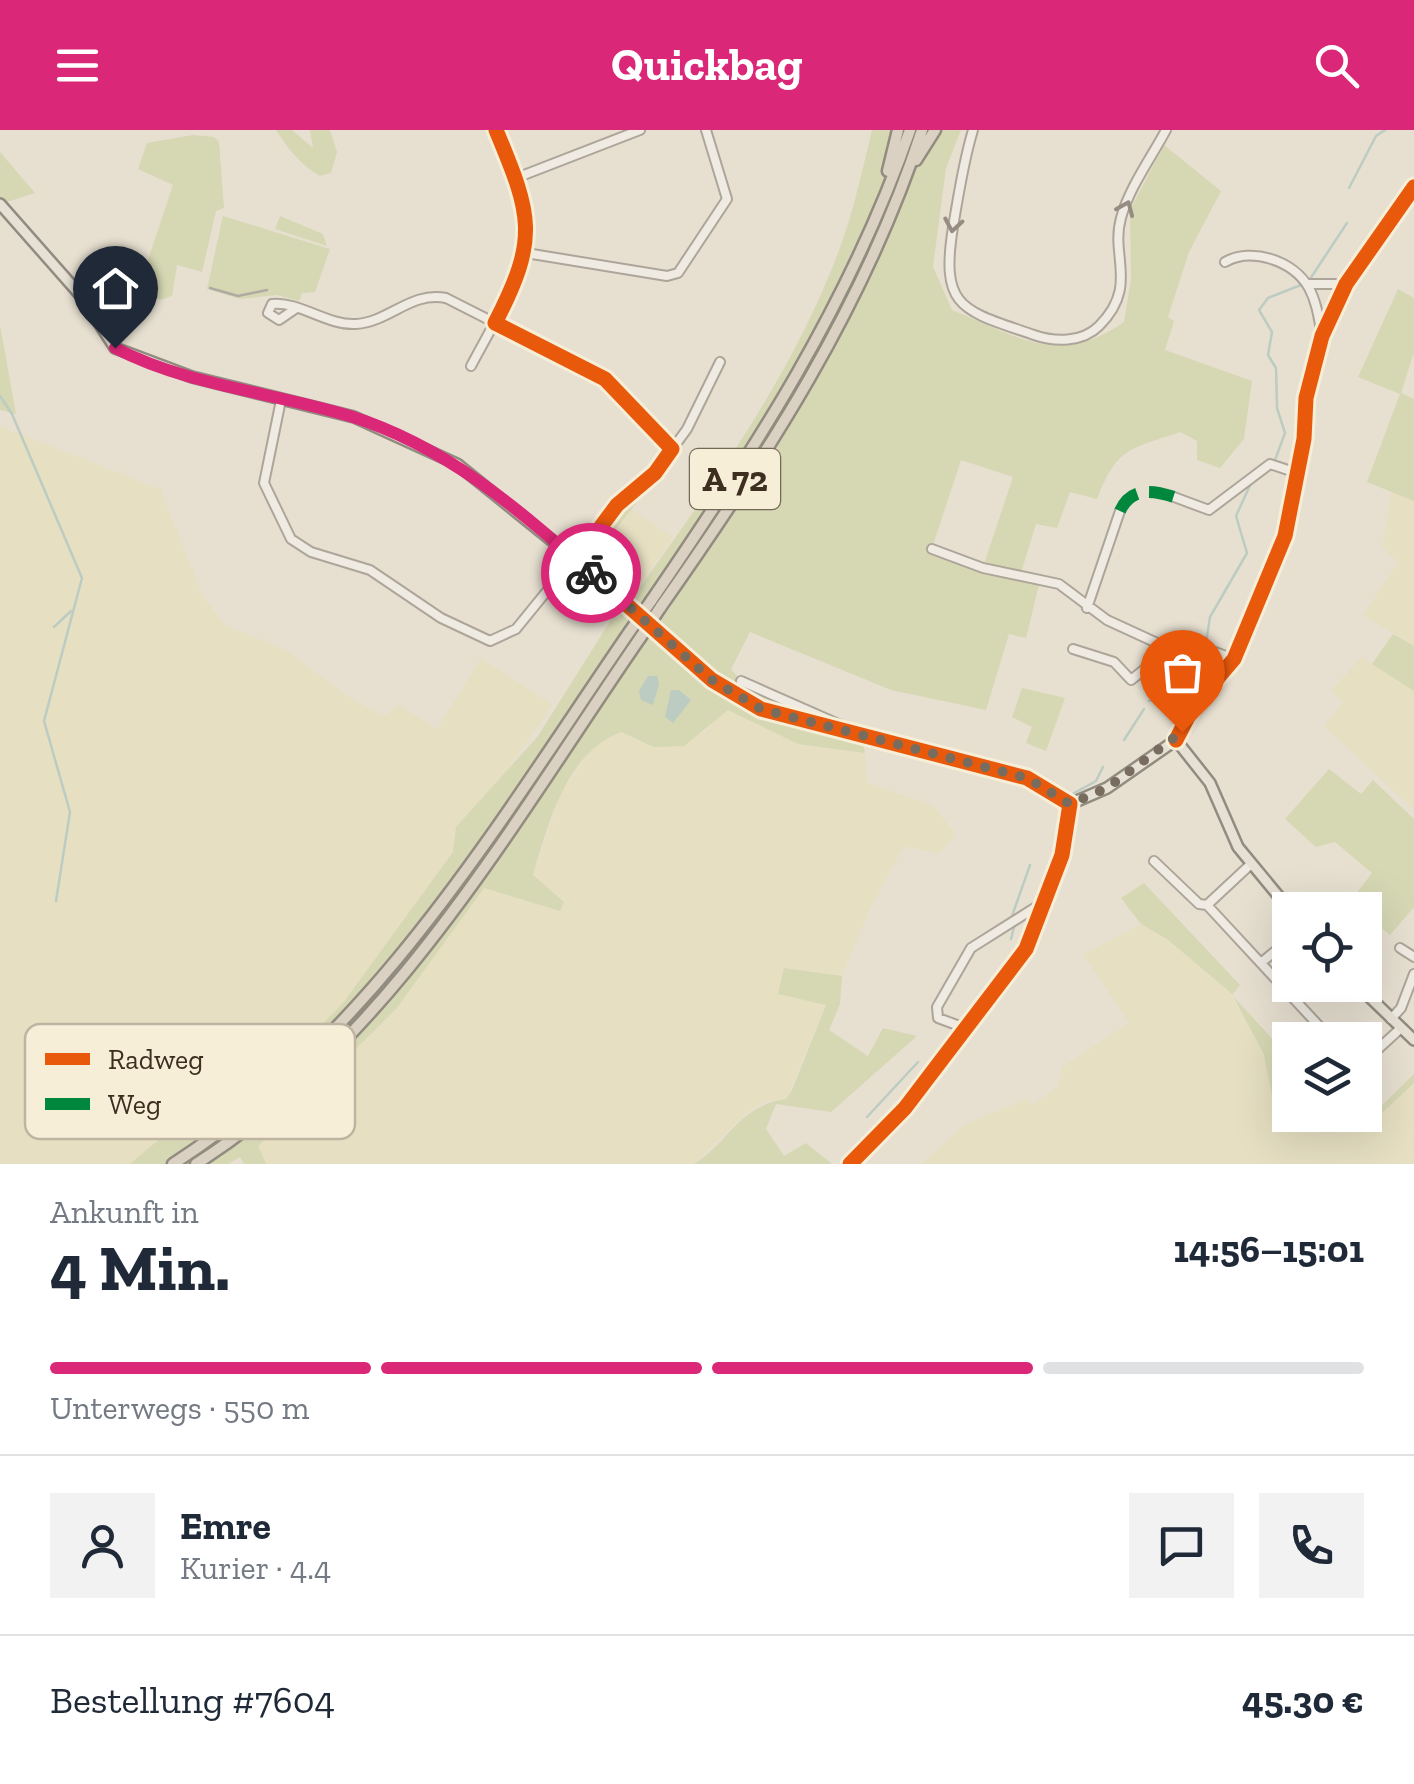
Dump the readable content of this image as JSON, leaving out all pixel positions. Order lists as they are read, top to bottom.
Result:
{
  "streets": {
    "highway": ["A 72"]
  },
  "legend": ["Radweg", "Weg"],
  "page": {
    "header": "Quickbag",
    "heading": ["4 Min.", "Ankunft in", "14:56–15:01"],
    "panel": [
      "Emre",
      "Kurier · 4.4",
      "Bestellung #7604",
      "45.30 €"
    ],
    "bar": "Unterwegs · 550 m"
  }
}
